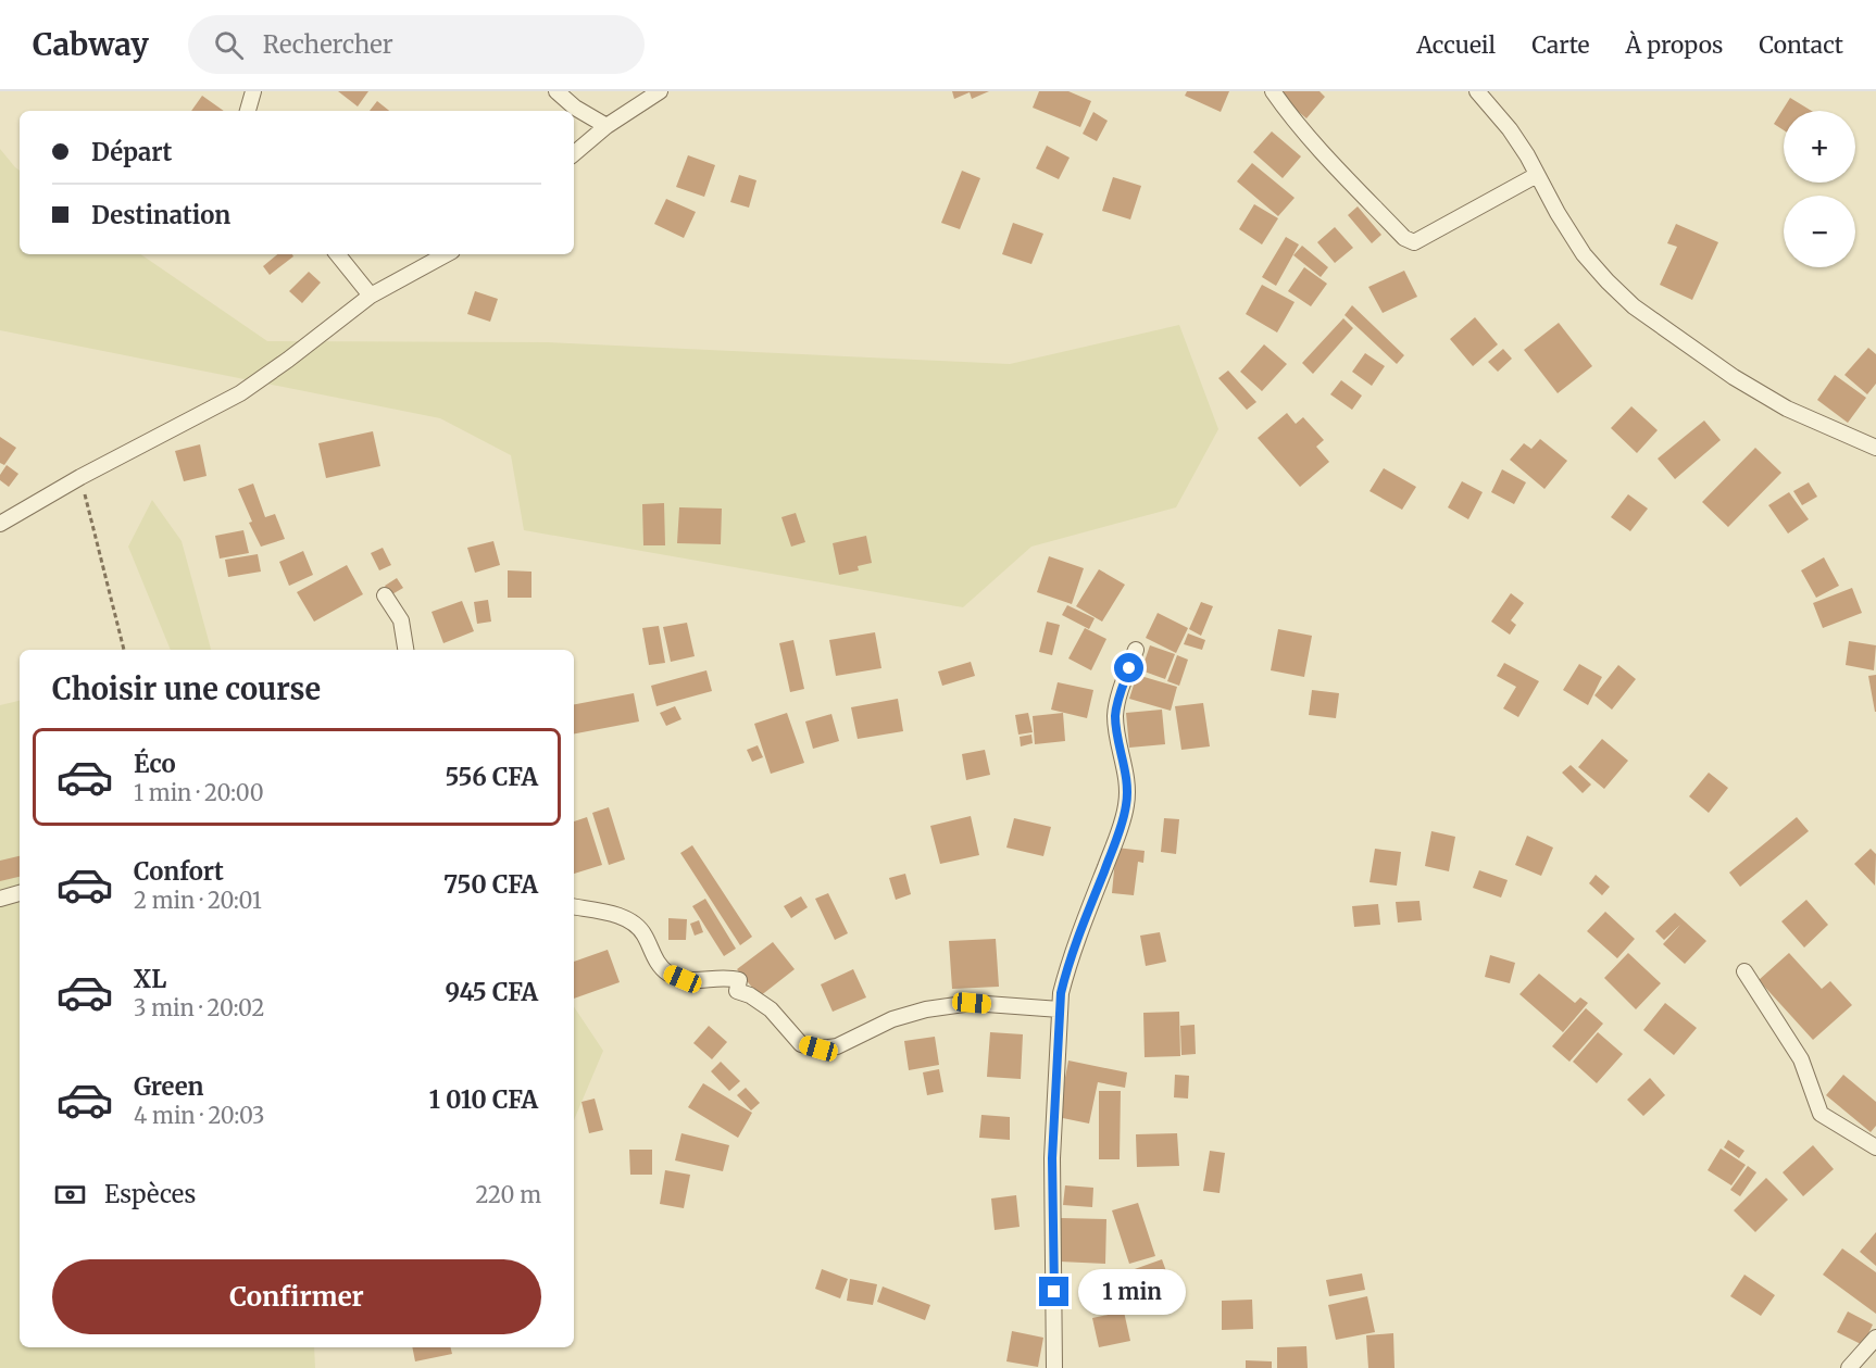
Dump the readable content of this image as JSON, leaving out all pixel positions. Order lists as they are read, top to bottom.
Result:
{
  "page": {
    "header": "Cabway",
    "search": "Rechercher",
    "nav": [
      "Accueil",
      "Carte",
      "À propos",
      "Contact"
    ],
    "map_buttons": ["+", "−"],
    "banner": ["Départ", "Destination"],
    "heading": "Choisir une course",
    "list": [
      {
        "name": "Éco",
        "note": "1 min · 20:00",
        "value": "556 CFA"
      },
      {
        "name": "Confort",
        "note": "2 min · 20:01",
        "value": "750 CFA"
      },
      {
        "name": "XL",
        "note": "3 min · 20:02",
        "value": "945 CFA"
      },
      {
        "name": "Green",
        "note": "4 min · 20:03",
        "value": "1 010 CFA"
      }
    ],
    "pay": ["Espèces", "220 m"],
    "buttons": "Confirmer",
    "bubble": "1 min"
  }
}
